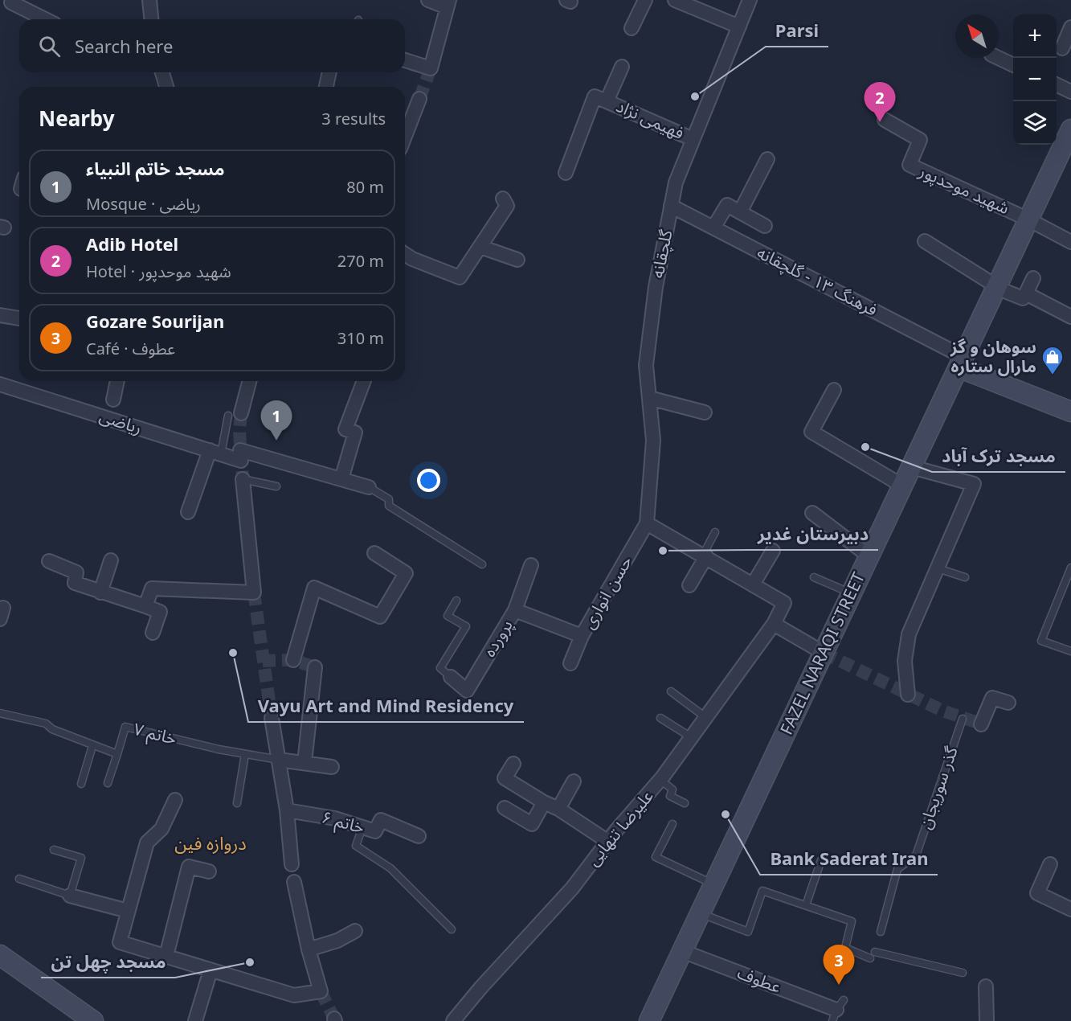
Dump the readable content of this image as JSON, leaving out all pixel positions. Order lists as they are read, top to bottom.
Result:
{
  "streets": {
    "main road": ["FAZEL NARAQI STREET"],
    "street": [
      "فهیمی نژاد",
      "شهید موحدپور",
      "گلچقانه",
      "فرهنگ ۱۳ - گلچقانه",
      "ریاضی",
      "حسن انواری",
      "پرورده",
      "خاتم ۶",
      "علیرضا تنهایی",
      "عطوف"
    ],
    "lane": ["خاتم ۷", "گذر سوریجان"]
  },
  "crossings": [
    ["فهیمی نژاد", "گلچقانه"],
    ["شهید موحدپور", "FAZEL NARAQI STREET"],
    ["گلچقانه", "فرهنگ ۱۳ - گلچقانه"],
    ["گلچقانه", "حسن انواری"],
    ["فرهنگ ۱۳ - گلچقانه", "FAZEL NARAQI STREET"],
    ["FAZEL NARAQI STREET", "عطوف"]
  ],
  "districts": ["دروازه فین"],
  "places": {
    "other": [
      "Parsi",
      "مسجد ترک آباد",
      "دبیرستان غدیر",
      "Vayu Art and Mind Residency",
      "Bank Saderat Iran",
      "مسجد چهل تن"
    ],
    "shop": ["سوهان و گز مارال ستاره"]
  },
  "north": "top left",
  "page": {
    "map_buttons": ["+", "−"],
    "search": "Search here",
    "pins": ["2", "1", "3"],
    "heading": ["Nearby", "3 results"],
    "list": [
      {
        "mark": "1",
        "name": "مسجد خاتم النبیاء",
        "note": "Mosque · ریاضی",
        "value": "80 m"
      },
      {
        "mark": "2",
        "name": "Adib Hotel",
        "note": "Hotel · شهید موحدپور",
        "value": "270 m"
      },
      {
        "mark": "3",
        "name": "Gozare Sourijan",
        "note": "Café · عطوف",
        "value": "310 m"
      }
    ]
  }
}
